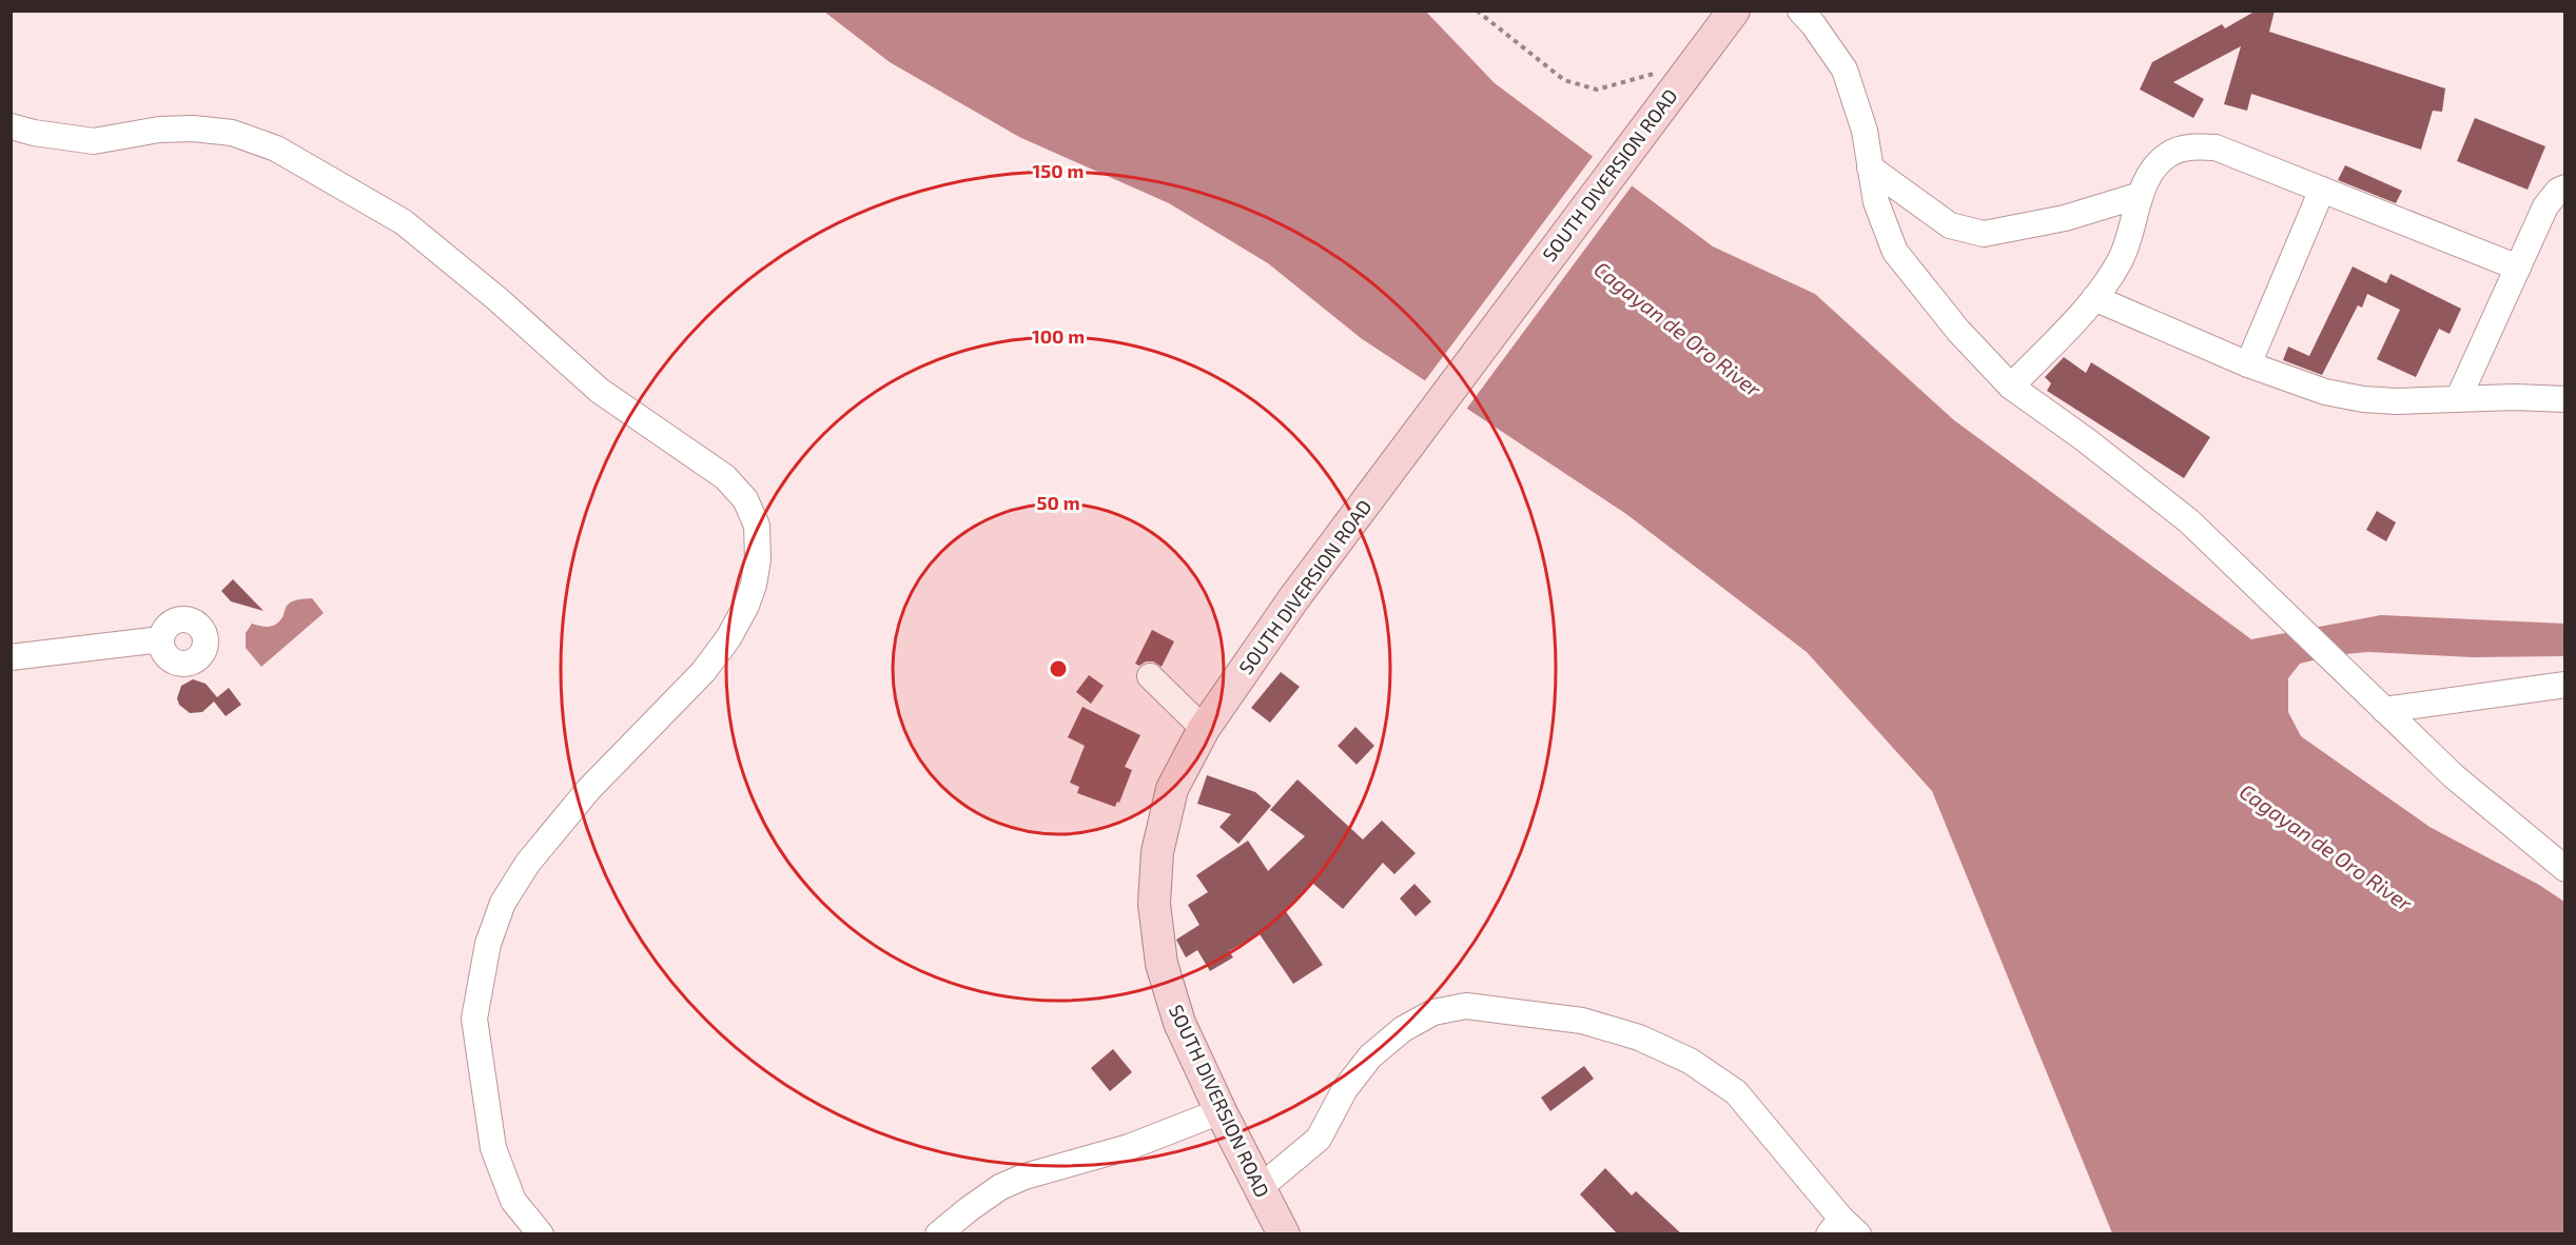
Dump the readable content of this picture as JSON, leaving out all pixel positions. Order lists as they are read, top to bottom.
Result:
{
  "streets": {
    "main road": ["SOUTH DIVERSION ROAD"]
  },
  "water": ["Cagayan de Oro River"],
  "rings": ["150 m", "100 m", "50 m"]
}
